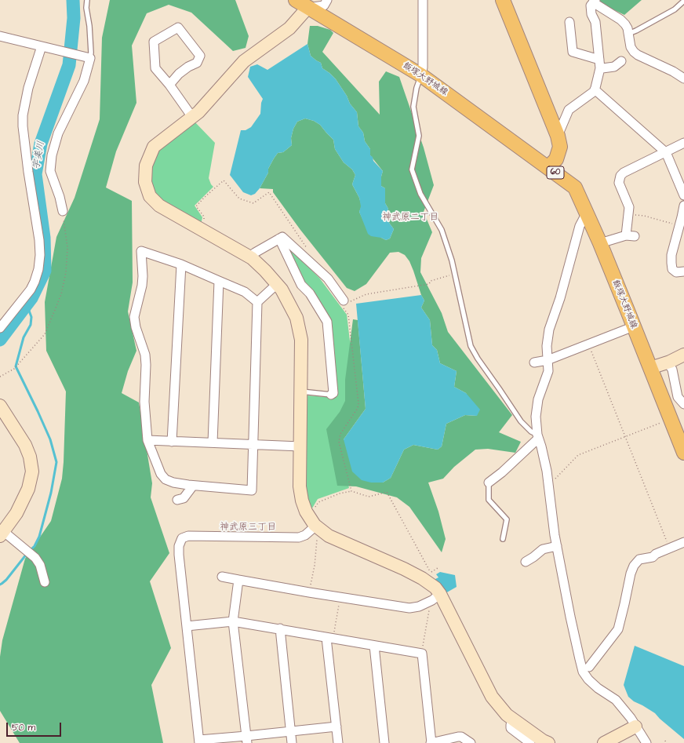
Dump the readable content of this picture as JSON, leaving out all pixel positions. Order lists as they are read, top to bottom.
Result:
{
  "streets": {
    "main road": ["飯塚大野城線", "60"]
  },
  "crossings": [
    ["飯塚大野城線", "60"]
  ],
  "districts": ["神武原二丁目", "神武原三丁目"],
  "water": ["宇美川"],
  "scale_bar": "50 m"
}
